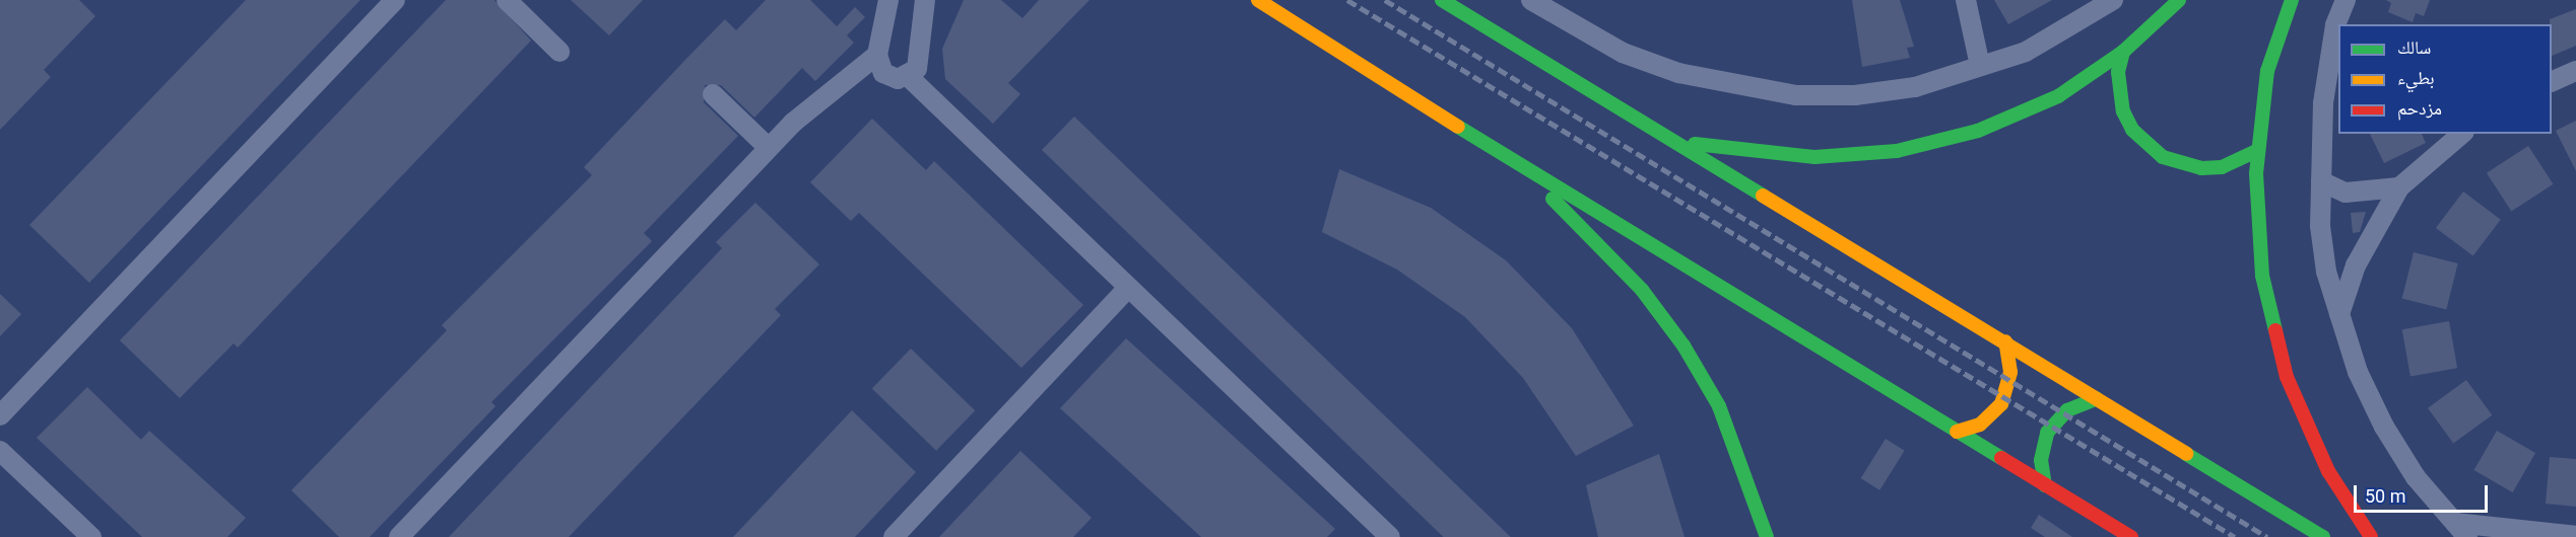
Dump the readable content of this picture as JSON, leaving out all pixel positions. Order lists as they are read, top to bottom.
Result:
{
  "legend": ["سالك", "بطيء", "مزدحم"],
  "scale_bar": "50 m"
}
